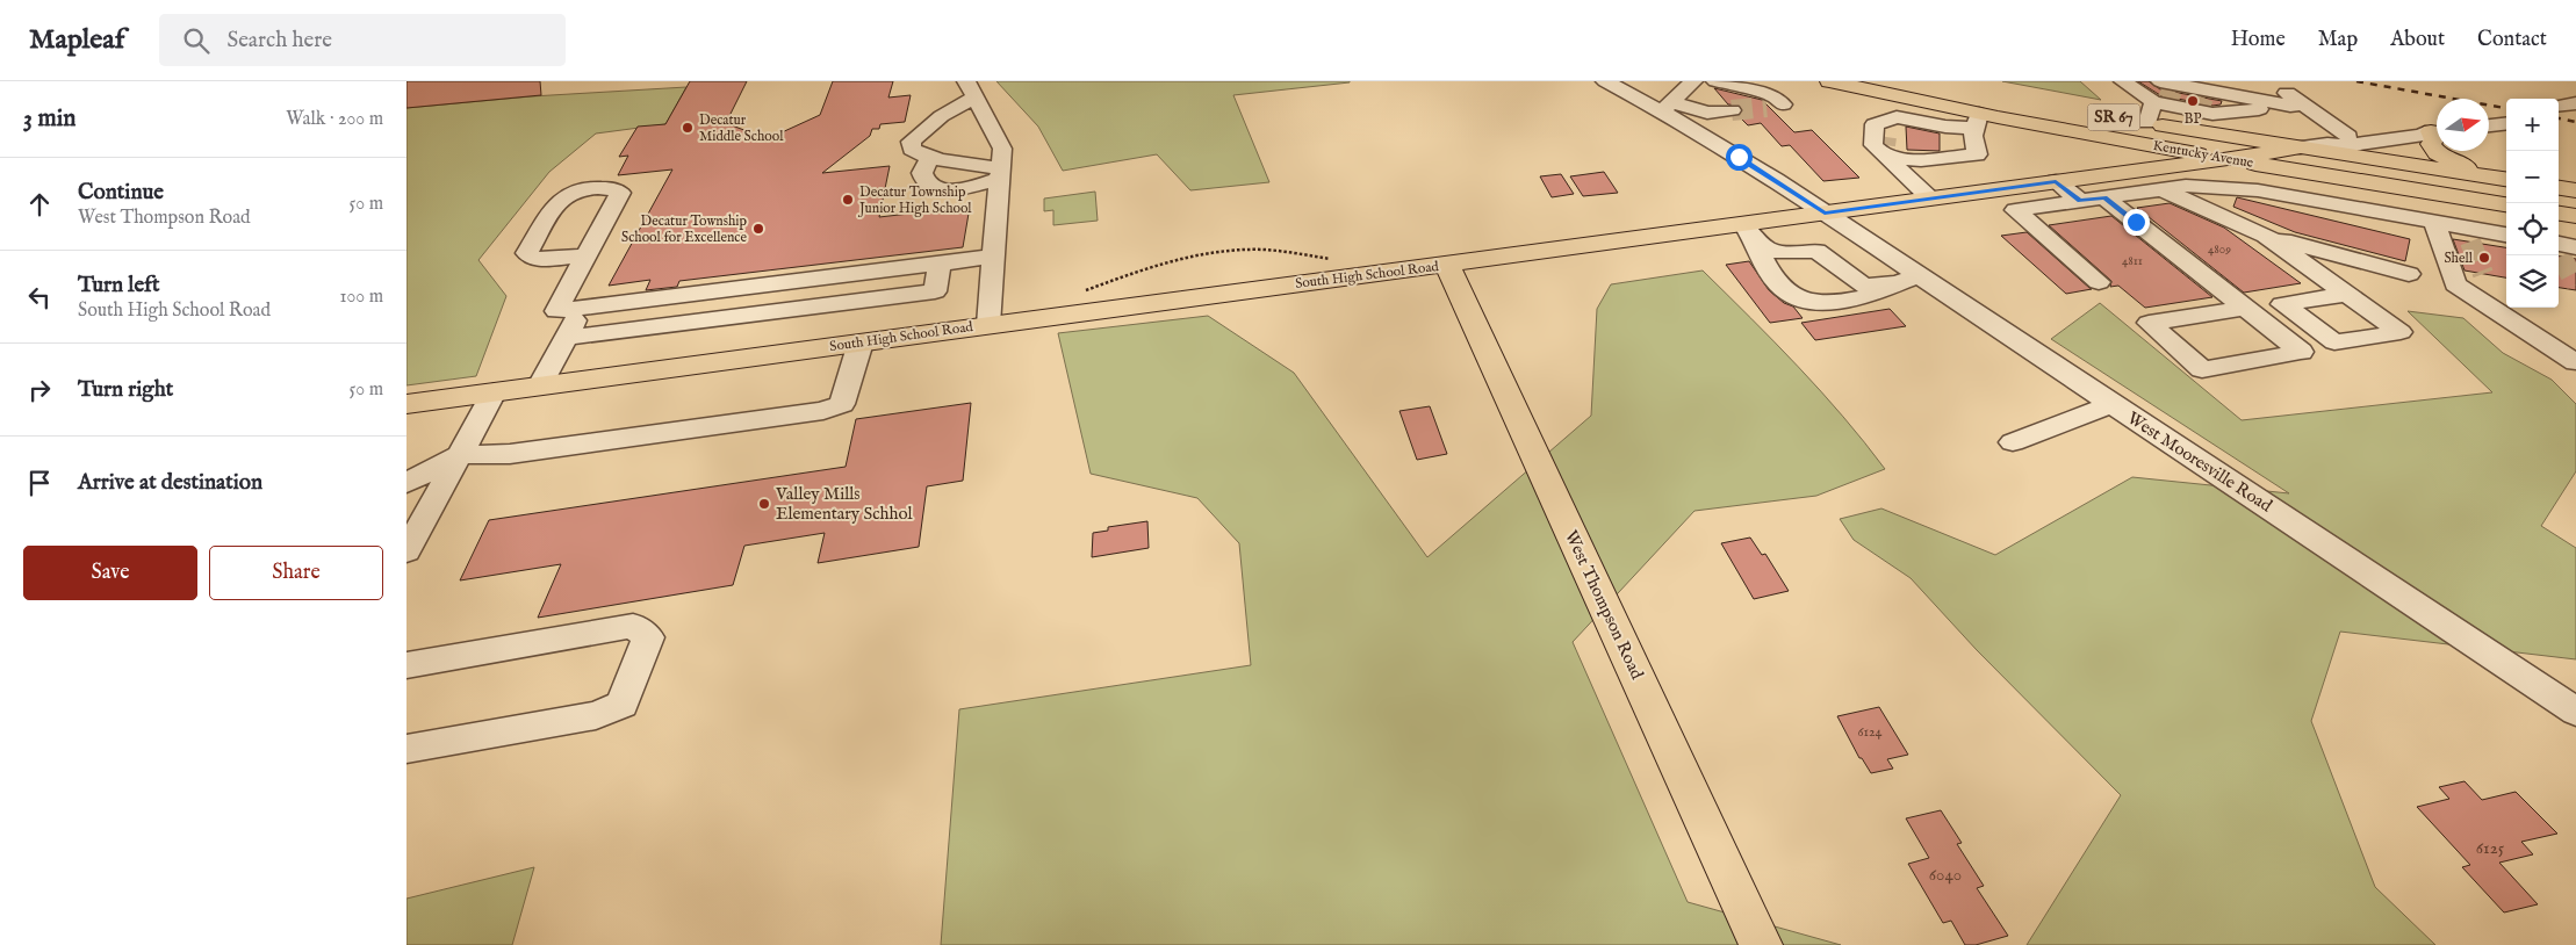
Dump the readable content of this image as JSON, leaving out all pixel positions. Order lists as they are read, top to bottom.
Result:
{
  "streets": {
    "main road": [
      "SR 67",
      "Kentucky Avenue",
      "South High School Road",
      "West Thompson Road"
    ],
    "street": ["West Mooresville Road"]
  },
  "crossings": [
    ["Kentucky Avenue", "South High School Road"],
    ["South High School Road", "West Mooresville Road"],
    ["South High School Road", "West Thompson Road"]
  ],
  "places": [
    "BP",
    "Decatur Middle School",
    "Decatur Township Junior High School",
    "Decatur Township School for Excellence",
    "Shell",
    "Valley Mills Elementary Schhol"
  ],
  "house_numbers": [
    "4809",
    "4811",
    "6124",
    "6125",
    "6040"
  ],
  "north": "right",
  "page": {
    "header": "Mapleaf",
    "search": "Search here",
    "nav": [
      "Home",
      "Map",
      "About",
      "Contact"
    ],
    "heading": ["3 min", "Walk · 200 m"],
    "map_buttons": ["+", "−"],
    "list": [
      ["Continue", "West Thompson Road", "50 m"],
      ["Turn left", "South High School Road", "100 m"],
      ["Turn right", "50 m"],
      "Arrive at destination"
    ],
    "buttons": ["Save", "Share"]
  }
}
